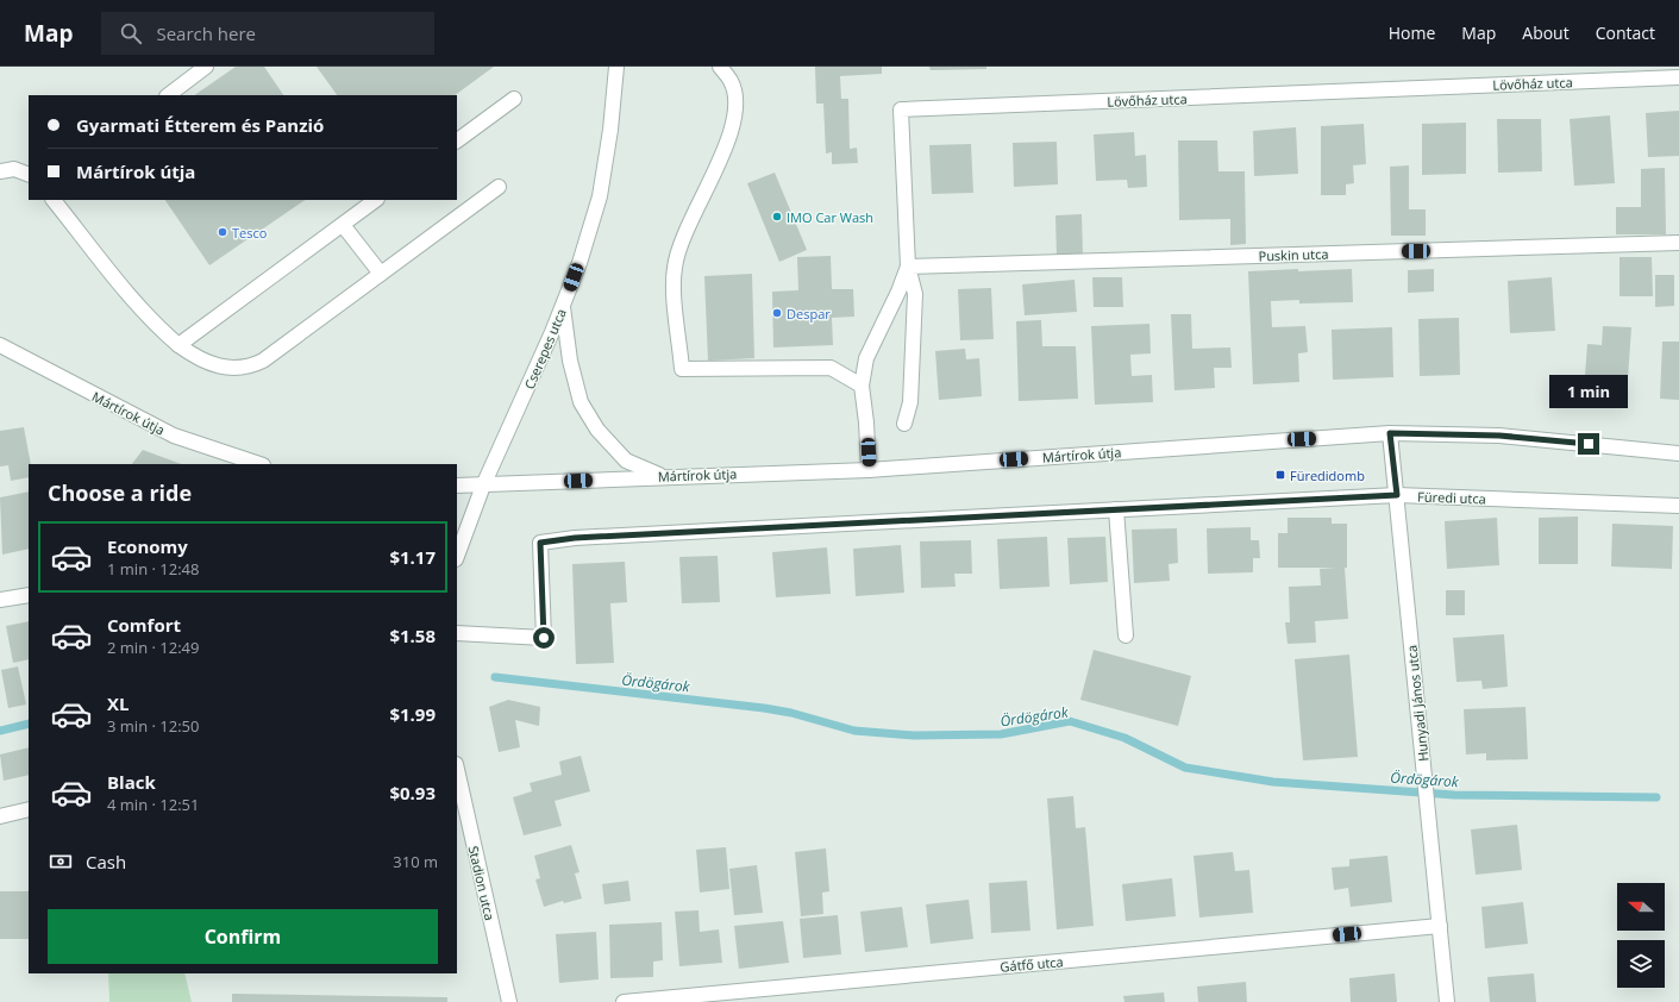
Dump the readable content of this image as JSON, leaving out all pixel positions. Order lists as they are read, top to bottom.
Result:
{
  "streets": {
    "street": [
      "Lövőház utca",
      "Puskin utca",
      "Cserepes utca",
      "Mártírok útja",
      "Füredi utca",
      "Hunyadi János utca",
      "Stadion utca",
      "Gátfő utca"
    ]
  },
  "crossings": [
    ["Lövőház utca", "Puskin utca"],
    ["Lövőház utca", "Mártírok útja"],
    ["Cserepes utca", "Mártírok útja"],
    ["Mártírok útja", "Hunyadi János utca"],
    ["Füredi utca", "Hunyadi János utca"],
    ["Hunyadi János utca", "Gátfő utca"]
  ],
  "water": ["Ördögárok"],
  "places": {
    "other": ["IMO Car Wash", "Tesco", "Despar"],
    "transit": ["Füredidomb"]
  },
  "north": "left",
  "page": {
    "header": "Map",
    "search": "Search here",
    "nav": [
      "Home",
      "Map",
      "About",
      "Contact"
    ],
    "banner": ["Gyarmati Étterem és Panzió", "Mártírok útja"],
    "bubble": "1 min",
    "heading": "Choose a ride",
    "list": [
      {
        "name": "Economy",
        "note": "1 min · 12:48",
        "value": "$1.17"
      },
      {
        "name": "Comfort",
        "note": "2 min · 12:49",
        "value": "$1.58"
      },
      {
        "name": "XL",
        "note": "3 min · 12:50",
        "value": "$1.99"
      },
      {
        "name": "Black",
        "note": "4 min · 12:51",
        "value": "$0.93"
      }
    ],
    "pay": ["Cash", "310 m"],
    "buttons": "Confirm"
  }
}
